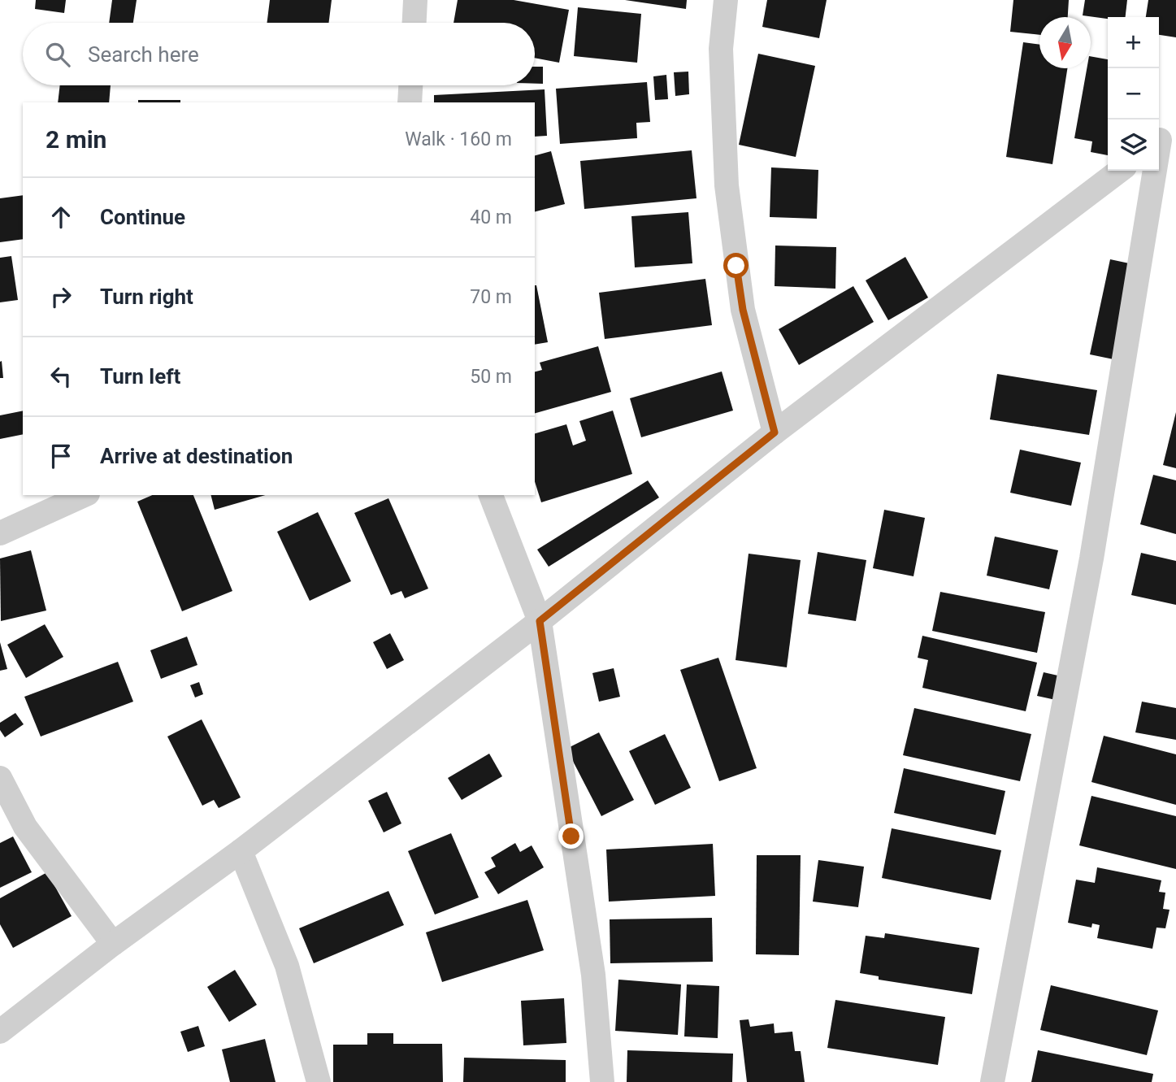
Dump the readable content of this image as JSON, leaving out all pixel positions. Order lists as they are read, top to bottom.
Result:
{
  "north": "bottom",
  "page": {
    "map_buttons": ["+", "−"],
    "search": "Search here",
    "heading": ["2 min", "Walk · 160 m"],
    "list": [
      ["Continue", "40 m"],
      ["Turn right", "70 m"],
      ["Turn left", "50 m"],
      "Arrive at destination"
    ]
  }
}
